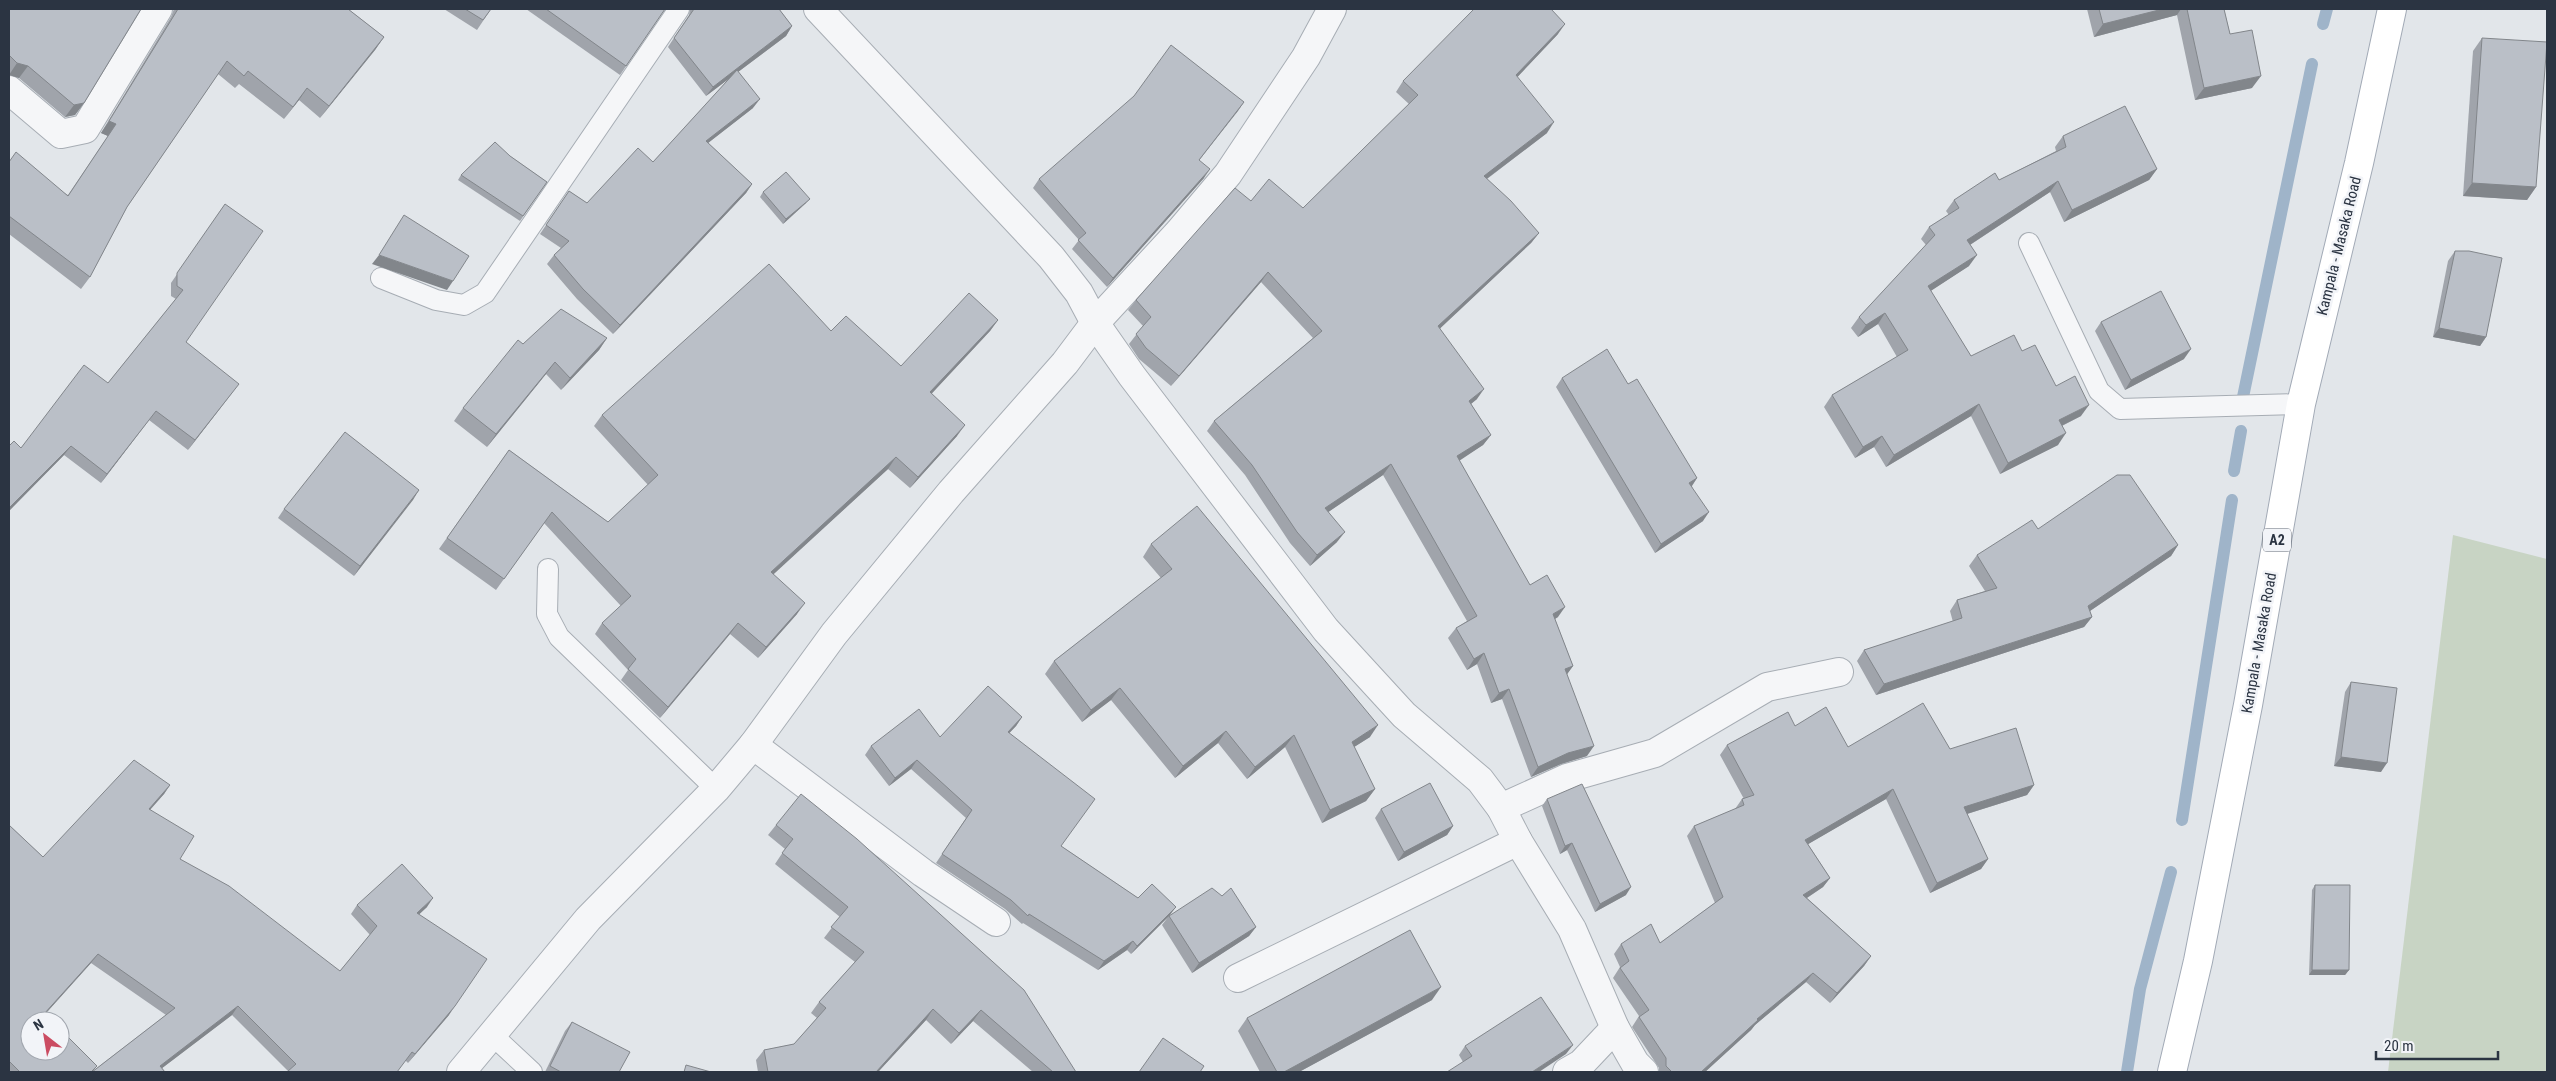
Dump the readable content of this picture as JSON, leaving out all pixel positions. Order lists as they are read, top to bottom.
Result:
{
  "streets": {
    "main road": ["Kampala - Masaka Road", "A2"]
  },
  "scale_bar": "20 m",
  "north": "top left"
}
